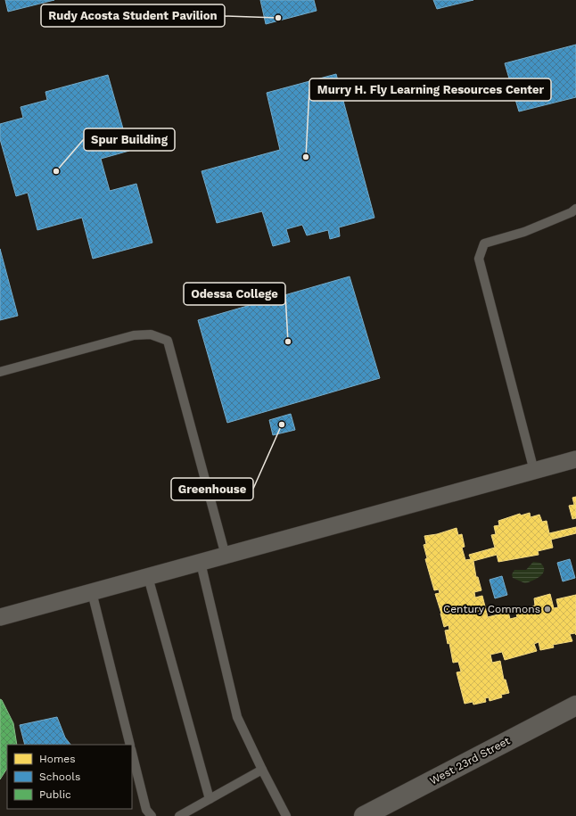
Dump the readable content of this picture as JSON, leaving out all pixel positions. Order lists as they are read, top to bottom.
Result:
{
  "streets": {
    "street": ["West 23rd Street"]
  },
  "places": [
    "Rudy Acosta Student Pavilion",
    "Murry H. Fly Learning Resources Center",
    "Spur Building",
    "Odessa College",
    "Greenhouse",
    "Century Commons"
  ],
  "legend": ["Homes", "Schools", "Public"]
}
